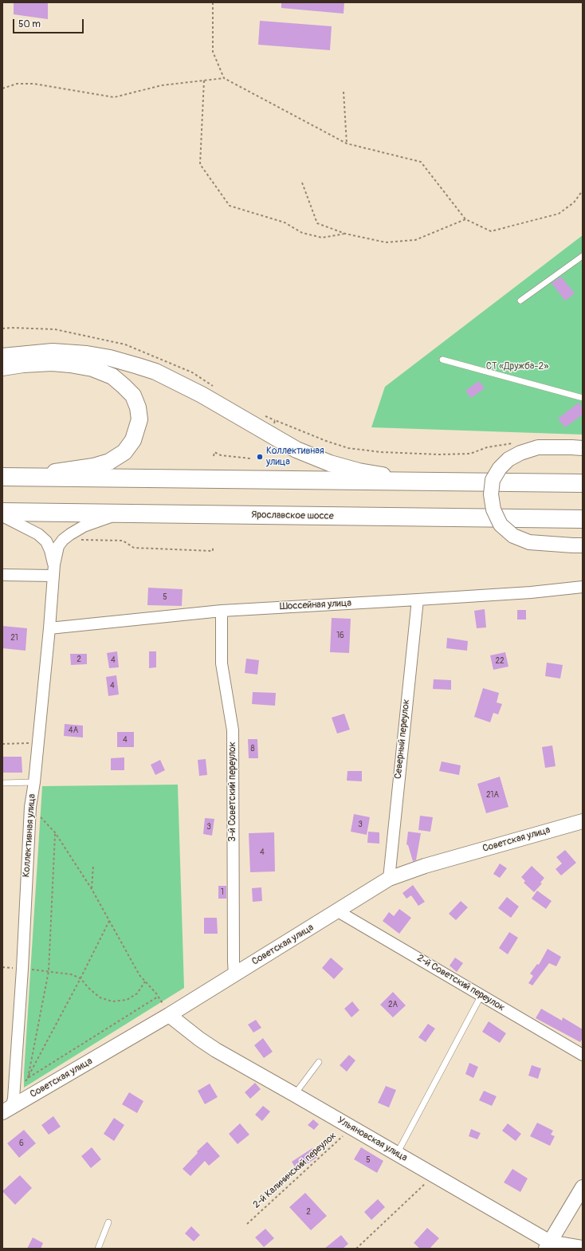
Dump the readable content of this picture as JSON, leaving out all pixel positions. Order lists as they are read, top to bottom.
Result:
{
  "streets": {
    "highway": ["Ярославское шоссе"],
    "street": [
      "Шоссейная улица",
      "Северный переулок",
      "3-й Советский переулок",
      "Коллективная улица",
      "Советская улица",
      "2-й Советский переулок",
      "Ульяновская улица"
    ],
    "path": ["2-й Калининский переулок"]
  },
  "crossings": [
    ["Ярославское шоссе", "Коллективная улица"],
    ["Шоссейная улица", "Северный переулок"],
    ["Шоссейная улица", "3-й Советский переулок"],
    ["Шоссейная улица", "Коллективная улица"],
    ["Северный переулок", "Советская улица"],
    ["3-й Советский переулок", "Советская улица"],
    ["Коллективная улица", "Советская улица"],
    ["Советская улица", "2-й Советский переулок"],
    ["Советская улица", "Ульяновская улица"],
    ["Ульяновская улица", "2-й Калининский переулок"]
  ],
  "parks": ["СТ «Дружба-2»"],
  "places": ["Коллективная улица"],
  "house_numbers": [
    "5",
    "16",
    "21",
    "2",
    "4",
    "22",
    "4",
    "4А",
    "4",
    "8",
    "21А",
    "3",
    "3",
    "4",
    "1",
    "2А",
    "6",
    "5",
    "2"
  ],
  "scale_bar": "50 m"
}
